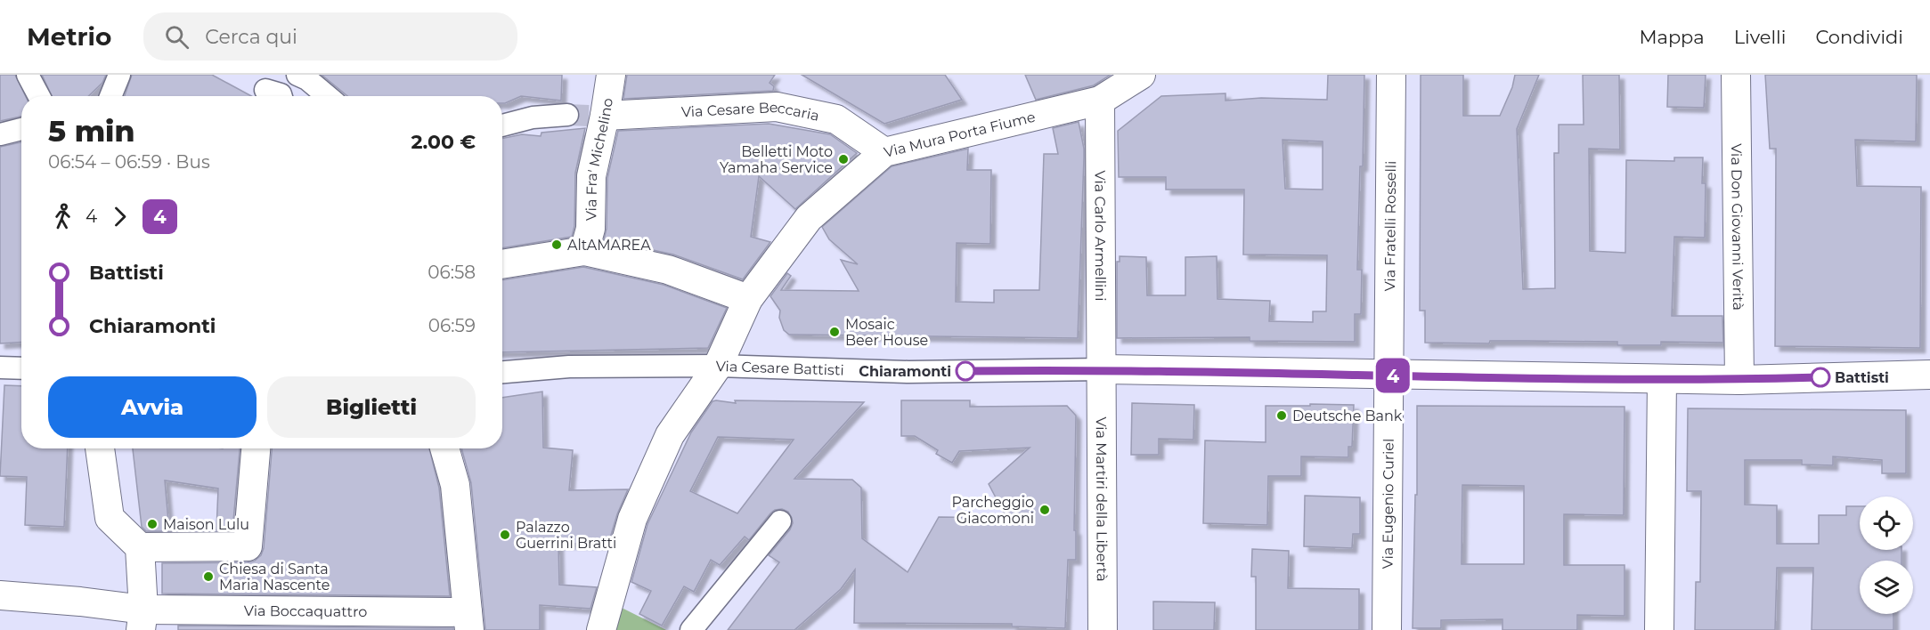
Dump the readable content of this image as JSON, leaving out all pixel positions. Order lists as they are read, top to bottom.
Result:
{
  "streets": {
    "street": [
      "Via Cesare Beccaria",
      "Via Mura Porta Fiume",
      "Via Fra' Michelino",
      "Via Fratelli Rosselli",
      "Via Don Giovanni Verità",
      "Via Carlo Armellini",
      "Via Cesare Battisti",
      "Via Martiri della Libertà",
      "Via Eugenio Curiel",
      "Via Boccaquattro"
    ]
  },
  "crossings": [
    ["Via Cesare Beccaria", "Via Mura Porta Fiume"],
    ["Via Cesare Beccaria", "Via Fra' Michelino"],
    ["Via Mura Porta Fiume", "Via Carlo Armellini"],
    ["Via Mura Porta Fiume", "Via Cesare Battisti"],
    ["Via Fratelli Rosselli", "Via Cesare Battisti"],
    ["Via Fratelli Rosselli", "Via Eugenio Curiel"],
    ["Via Don Giovanni Verità", "Via Cesare Battisti"],
    ["Via Carlo Armellini", "Via Cesare Battisti"],
    ["Via Carlo Armellini", "Via Martiri della Libertà"],
    ["Via Cesare Battisti", "Via Martiri della Libertà"],
    ["Via Cesare Battisti", "Via Eugenio Curiel"]
  ],
  "places": [
    "Belletti Moto Yamaha Service",
    "AltAMAREA",
    "Mosaic Beer House",
    "Chiaramonti",
    "Battisti",
    "Deutsche Bank",
    "Parcheggio Giacomoni",
    "Maison Lulu",
    "Palazzo Guerrini Bratti",
    "Chiesa di Santa Maria Nascente"
  ],
  "lines": ["bus line 4"],
  "page": {
    "header": "Metrio",
    "search": "Cerca qui",
    "nav": ["Mappa", "Livelli", "Condividi"],
    "on_map": "4",
    "heading": ["5 min", "06:54 – 06:59 · Bus", "2.00 €"],
    "legs": ["4", "4"],
    "list": [
      {
        "name": "Battisti",
        "value": "06:58"
      },
      {
        "name": "Chiaramonti",
        "value": "06:59"
      }
    ],
    "buttons": ["Avvia", "Biglietti"]
  }
}
